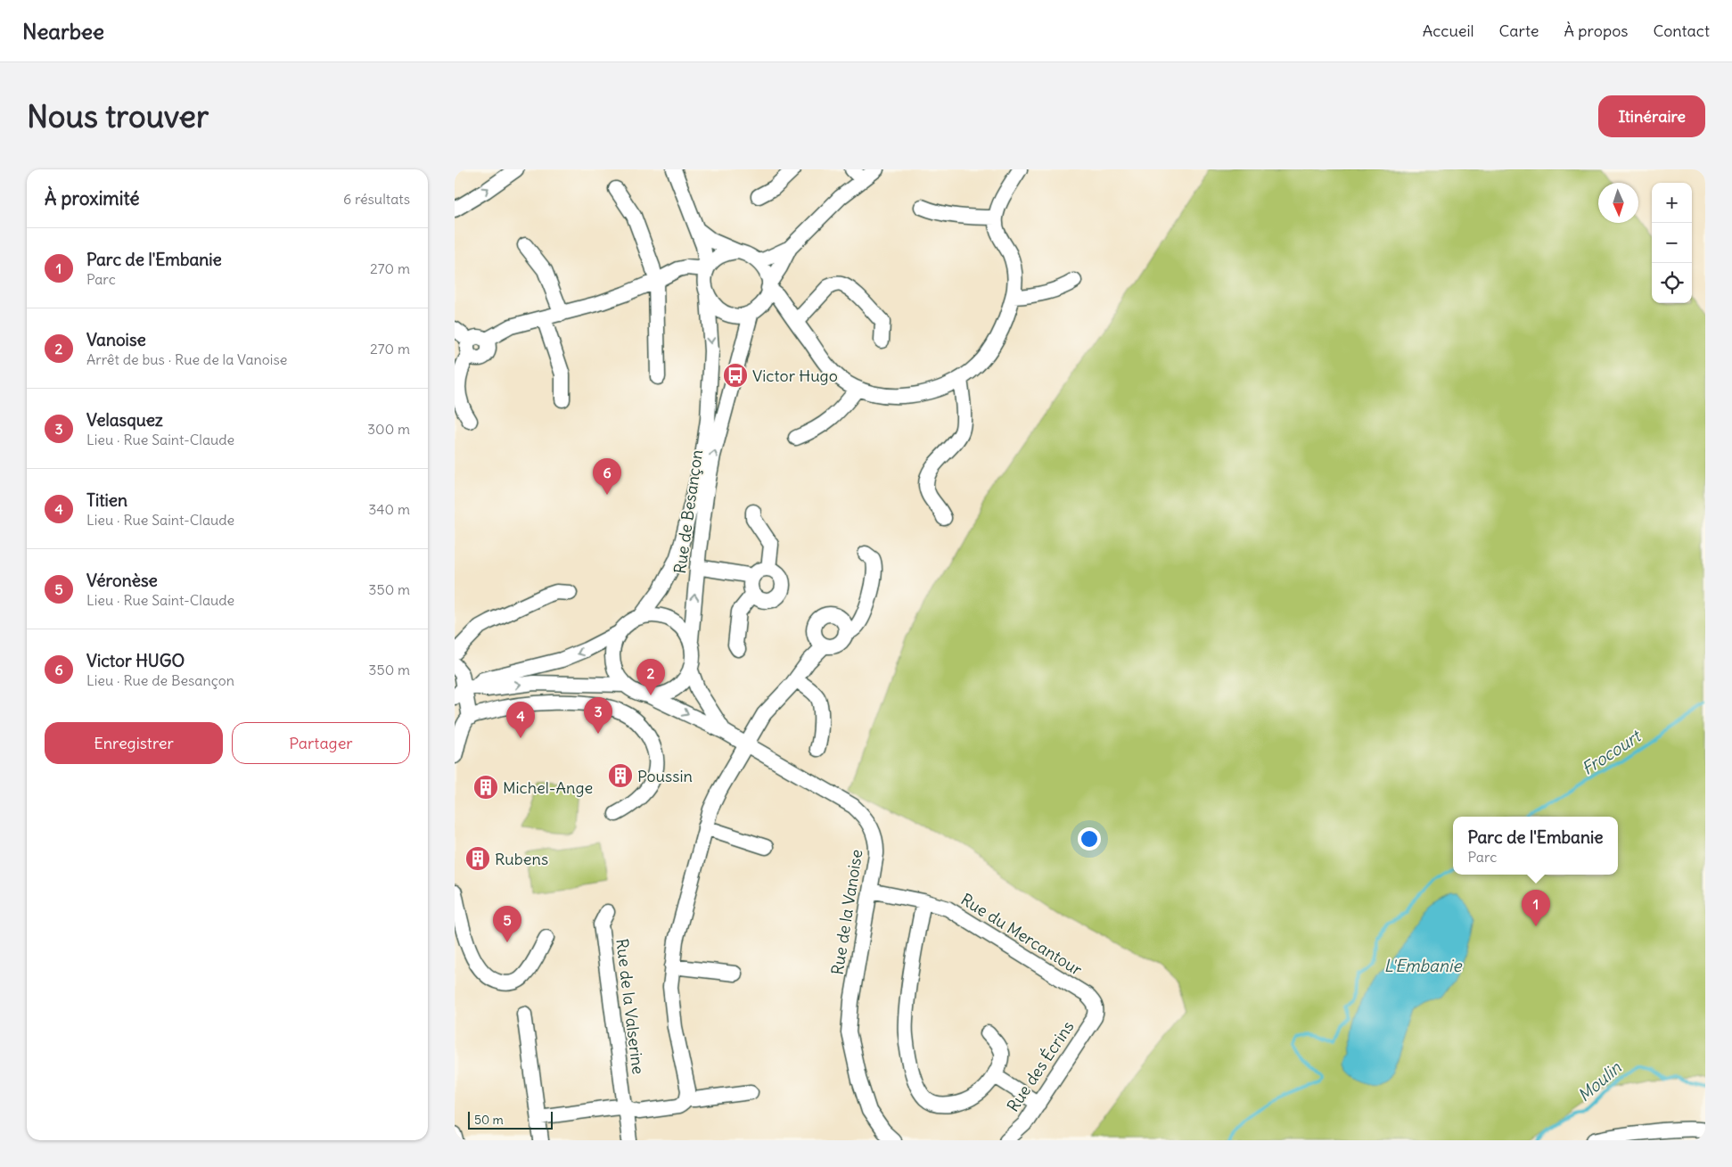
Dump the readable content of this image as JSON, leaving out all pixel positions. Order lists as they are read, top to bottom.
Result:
{
  "streets": {
    "street": [
      "Rue de Besançon",
      "Rue de la Vanoise",
      "Rue du Mercantour",
      "Rue de la Valserine",
      "Rue des Écrins"
    ]
  },
  "crossings": [
    ["Rue de Besançon", "Rue de la Vanoise"],
    ["Rue de la Vanoise", "Rue du Mercantour"],
    ["Rue du Mercantour", "Rue des Écrins"]
  ],
  "water": ["Frocourt", "L'Embanie", "Moulin"],
  "places": {
    "bus stop": ["Victor Hugo"],
    "building": ["Poussin", "Michel-Ange", "Rubens"]
  },
  "scale_bar": "50 m",
  "north": "bottom",
  "page": {
    "header": "Nearbee",
    "nav": [
      "Accueil",
      "Carte",
      "À propos",
      "Contact"
    ],
    "buttons": [
      "Itinéraire",
      ["Enregistrer", "Partager"]
    ],
    "title": "Nous trouver",
    "heading": ["À proximité", "6 résultats"],
    "map_buttons": ["+", "−"],
    "list": [
      {
        "mark": "1",
        "name": "Parc de l'Embanie",
        "note": "Parc",
        "value": "270 m"
      },
      {
        "mark": "2",
        "name": "Vanoise",
        "note": "Arrêt de bus · Rue de la Vanoise",
        "value": "270 m"
      },
      {
        "mark": "3",
        "name": "Velasquez",
        "note": "Lieu · Rue Saint-Claude",
        "value": "300 m"
      },
      {
        "mark": "4",
        "name": "Titien",
        "note": "Lieu · Rue Saint-Claude",
        "value": "340 m"
      },
      {
        "mark": "5",
        "name": "Véronèse",
        "note": "Lieu · Rue Saint-Claude",
        "value": "350 m"
      },
      {
        "mark": "6",
        "name": "Victor HUGO",
        "note": "Lieu · Rue de Besançon",
        "value": "350 m"
      }
    ],
    "pins": [
      "6",
      "2",
      "3",
      "4",
      "1",
      "5"
    ],
    "popup": ["Parc de l'Embanie", "Parc"],
    "scale": "50 m"
  }
}
